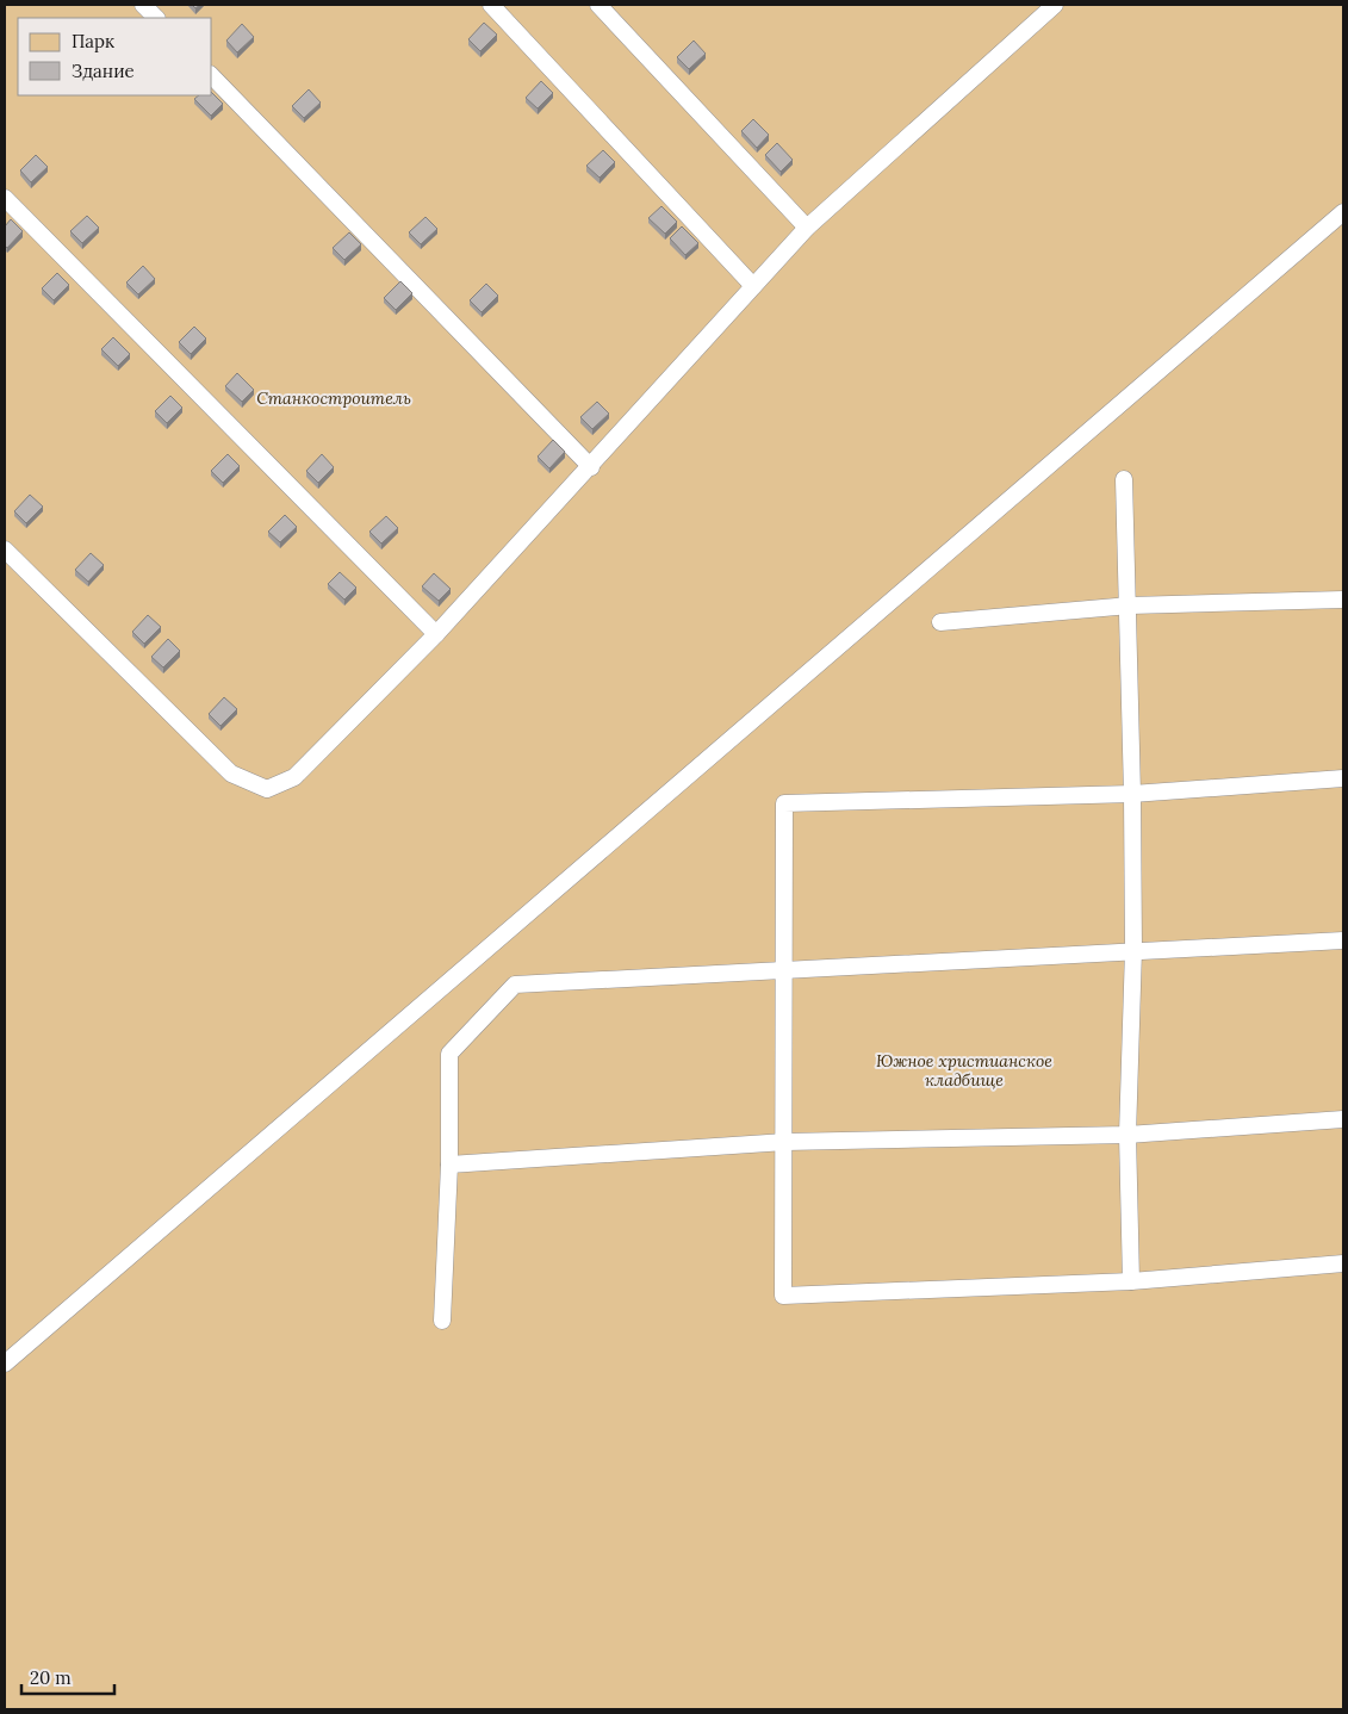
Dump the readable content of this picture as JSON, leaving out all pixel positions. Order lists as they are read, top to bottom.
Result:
{
  "parks": ["Станкостроитель", "Южное христианское кладбище"],
  "legend": ["Парк", "Здание"],
  "scale_bar": "20 m"
}
